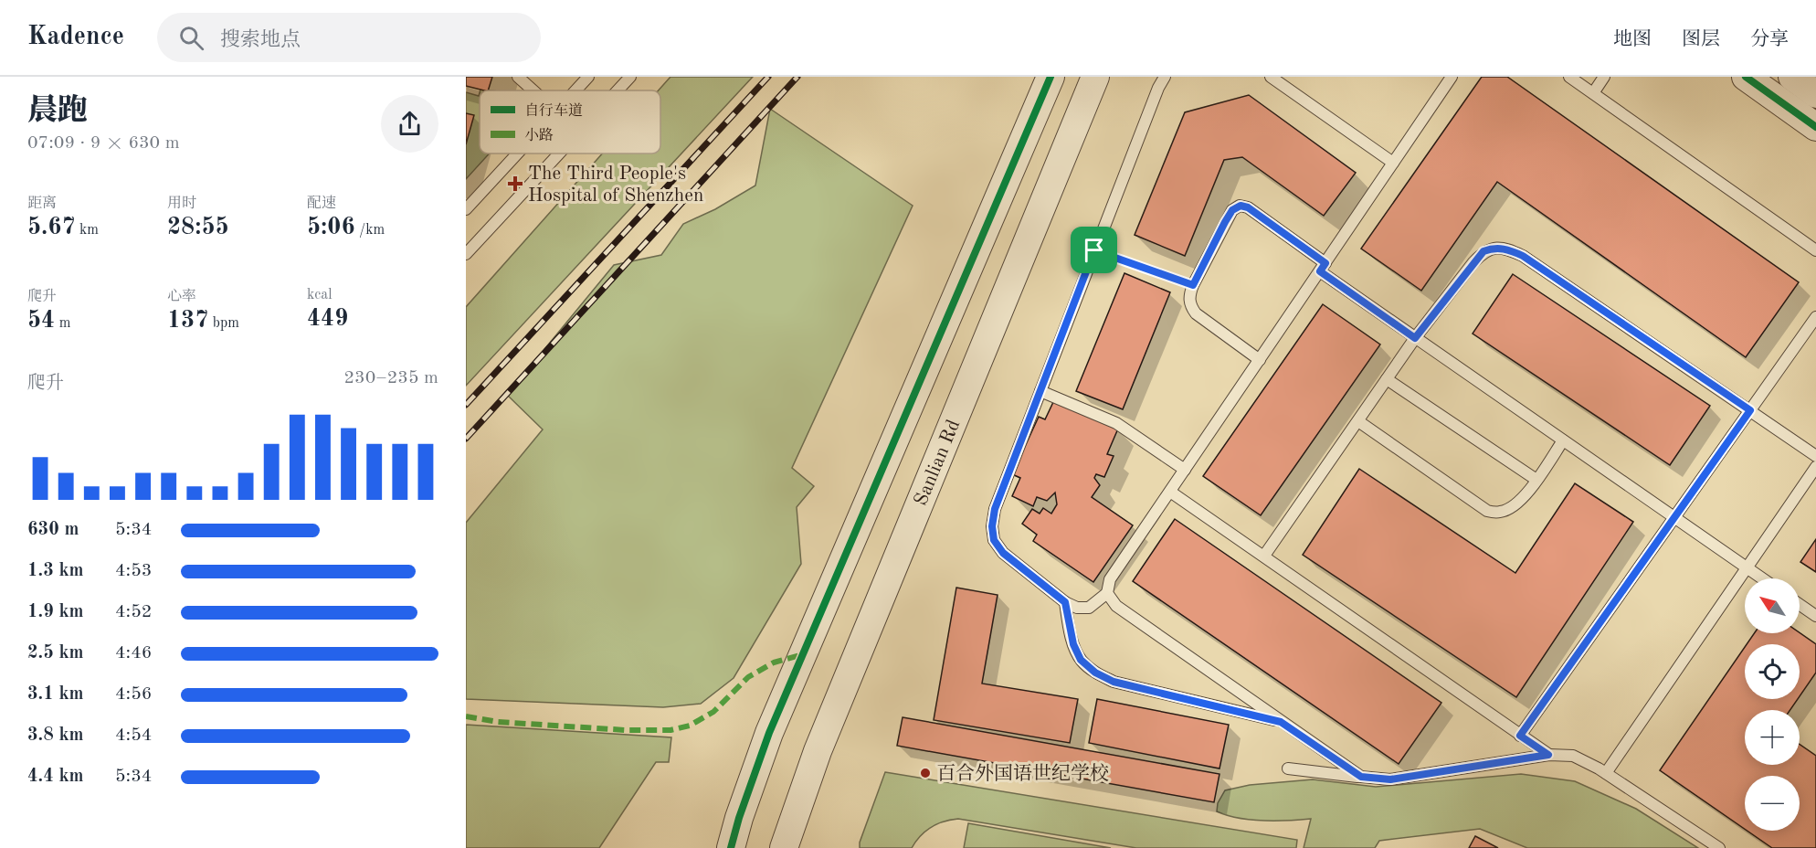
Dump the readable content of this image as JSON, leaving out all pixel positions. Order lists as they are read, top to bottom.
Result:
{
  "streets": {
    "street": ["Sanlian Rd"]
  },
  "places": {
    "health": ["The Third People's Hospital of Shenzhen"],
    "other": ["百合外国语世纪学校"]
  },
  "legend": ["自行车道", "小路"],
  "north": "top left",
  "page": {
    "header": "Kadence",
    "search": "搜索地点",
    "nav": ["地图", "图层", "分享"],
    "heading": ["晨跑", "07:09 · 9 × 630 m"],
    "stats": [
      ["距离", "5.67 km"],
      ["用时", "28:55"],
      ["配速", "5:06 /km"],
      ["爬升", "54 m"],
      ["心率", "137 bpm"],
      ["kcal", "449"]
    ],
    "chart": ["爬升", "230–235 m"],
    "list": [
      {
        "name": "630 m",
        "note": "5:34"
      },
      {
        "name": "1.3 km",
        "note": "4:53"
      },
      {
        "name": "1.9 km",
        "note": "4:52"
      },
      {
        "name": "2.5 km",
        "note": "4:46"
      },
      {
        "name": "3.1 km",
        "note": "4:56"
      },
      {
        "name": "3.8 km",
        "note": "4:54"
      },
      {
        "name": "4.4 km",
        "note": "5:34"
      }
    ],
    "map_buttons": ["+", "−"]
  }
}
